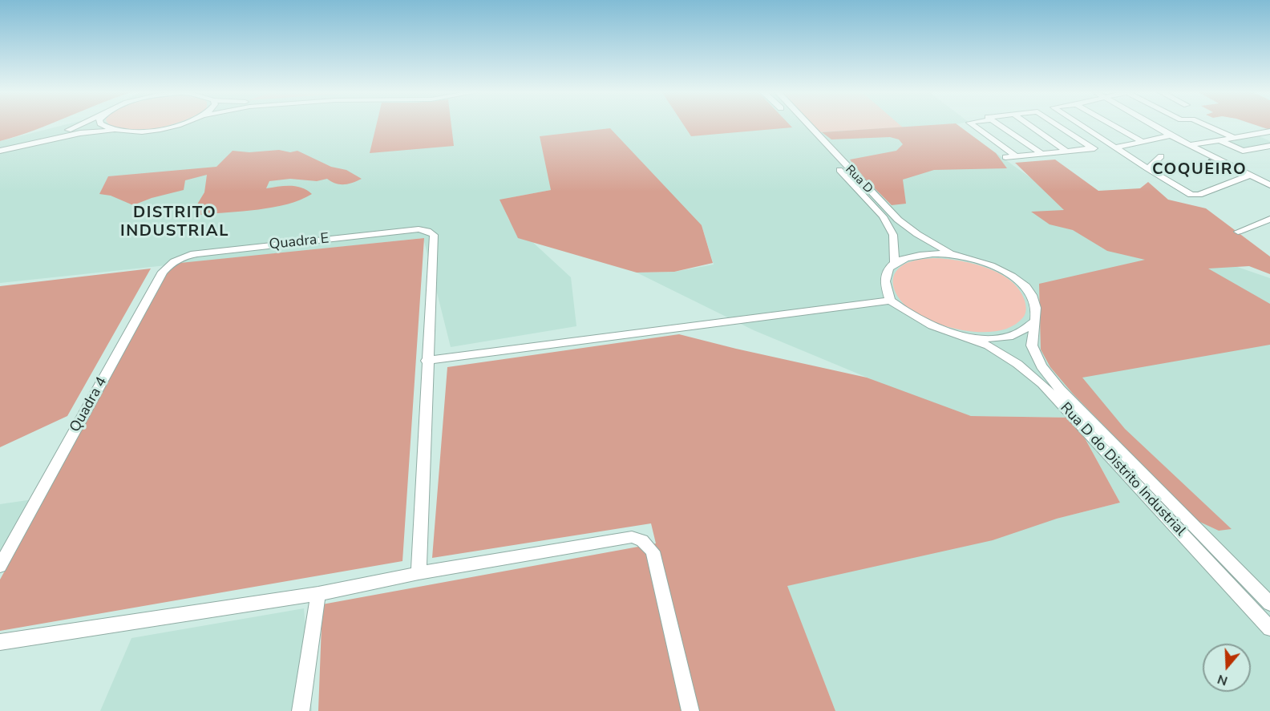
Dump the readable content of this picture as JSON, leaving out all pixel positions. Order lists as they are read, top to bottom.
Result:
{
  "streets": {
    "street": [
      "Rua D",
      "Quadra E",
      "Quadra 4",
      "Rua D do Distrito Industrial"
    ]
  },
  "crossings": [
    ["Rua D", "Rua D do Distrito Industrial"],
    ["Quadra E", "Quadra 4"]
  ],
  "districts": ["COQUEIRO", "DISTRITO INDUSTRIAL"],
  "north": "bottom"
}
